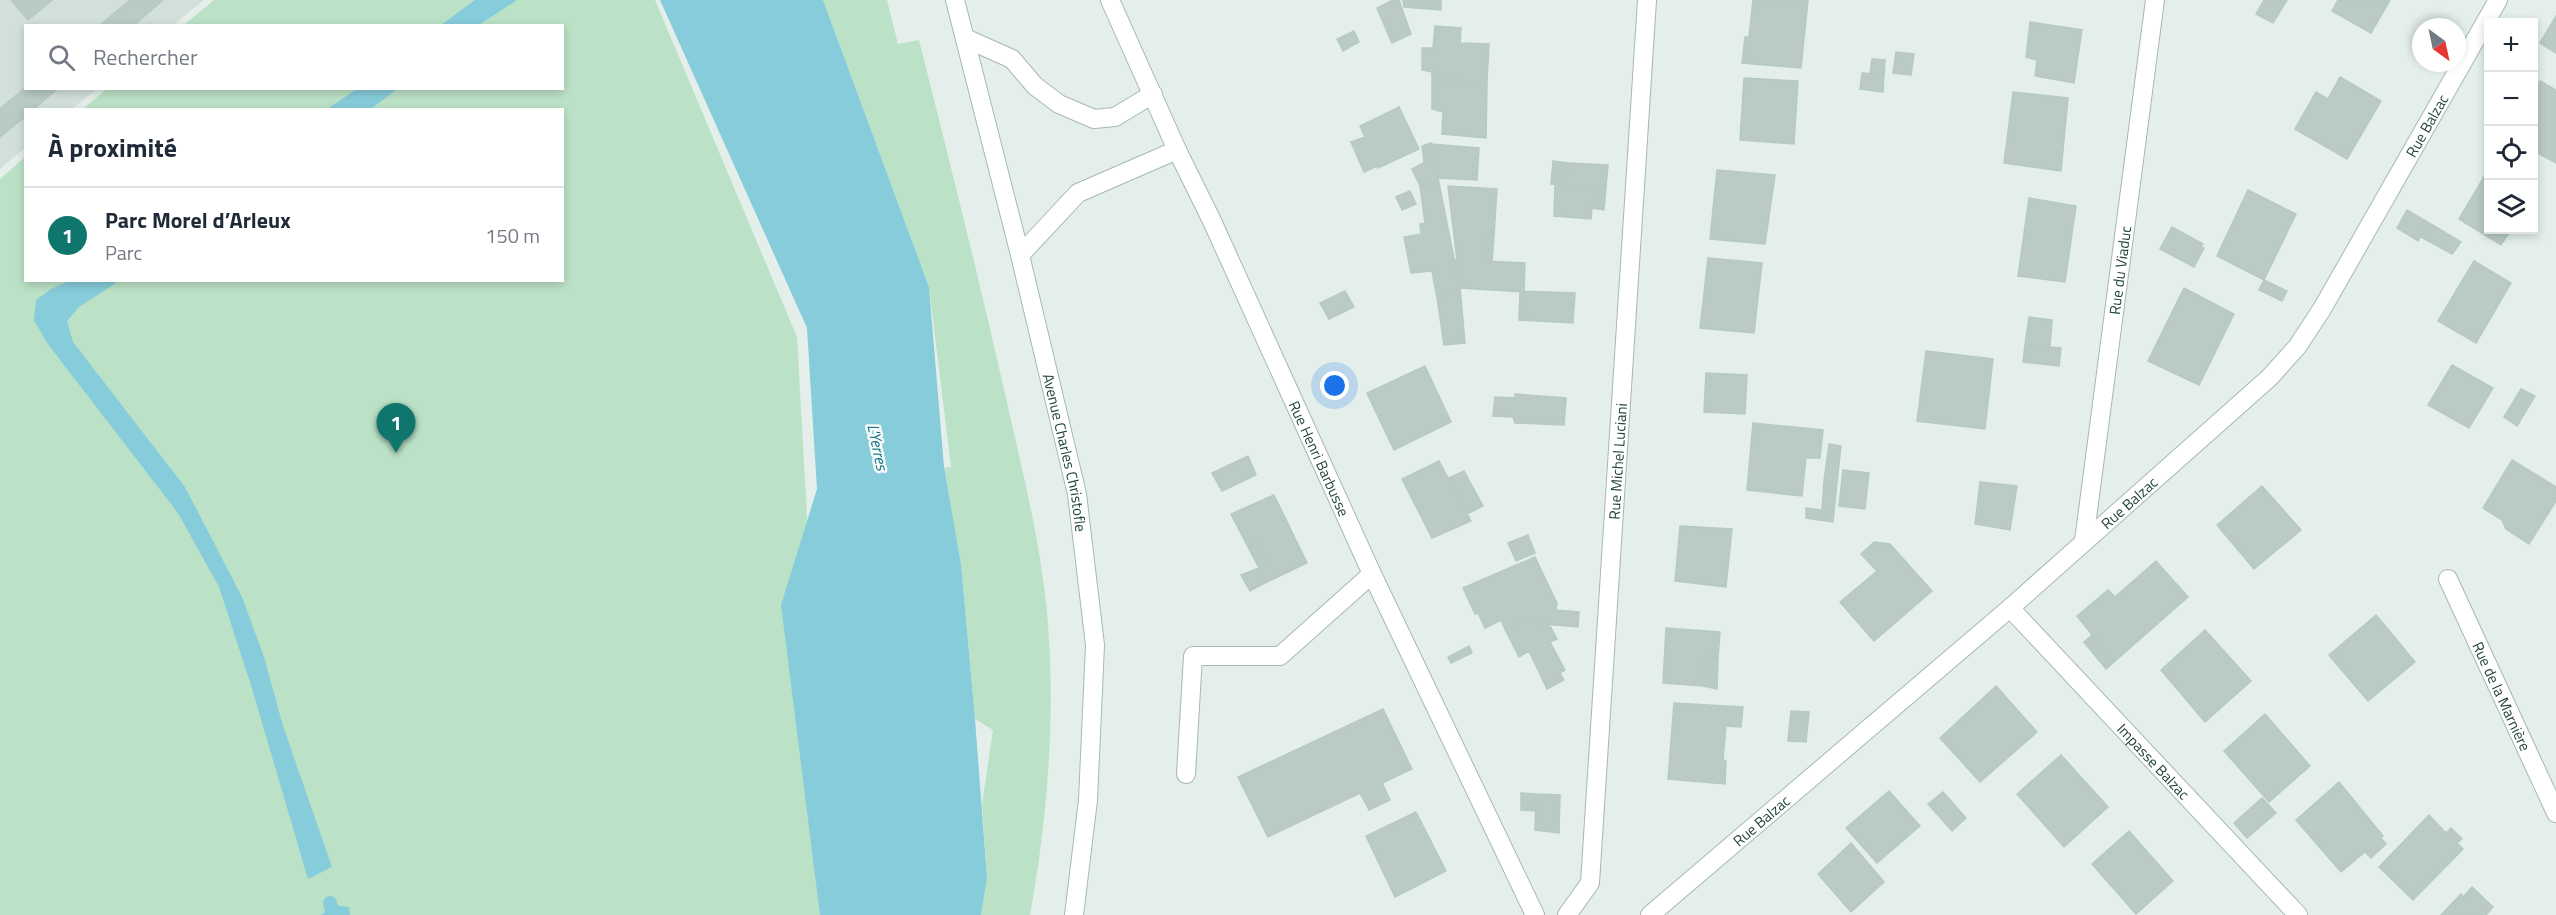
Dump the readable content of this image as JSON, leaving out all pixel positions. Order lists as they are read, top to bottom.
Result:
{
  "streets": {
    "street": [
      "Rue Balzac",
      "Rue du Viaduc",
      "Avenue Charles Christofle",
      "Rue Henri Barbusse",
      "Rue Michel Luciani",
      "Rue de la Marnière",
      "Impasse Balzac"
    ]
  },
  "crossings": [
    ["Rue Balzac", "Rue du Viaduc"],
    ["Rue Balzac", "Impasse Balzac"]
  ],
  "water": ["L'Yerres"],
  "north": "bottom right",
  "page": {
    "map_buttons": ["+", "−"],
    "search": "Rechercher",
    "heading": "À proximité",
    "list": [
      {
        "mark": "1",
        "name": "Parc Morel d’Arleux",
        "note": "Parc",
        "value": "150 m"
      }
    ],
    "pins": "1"
  }
}
